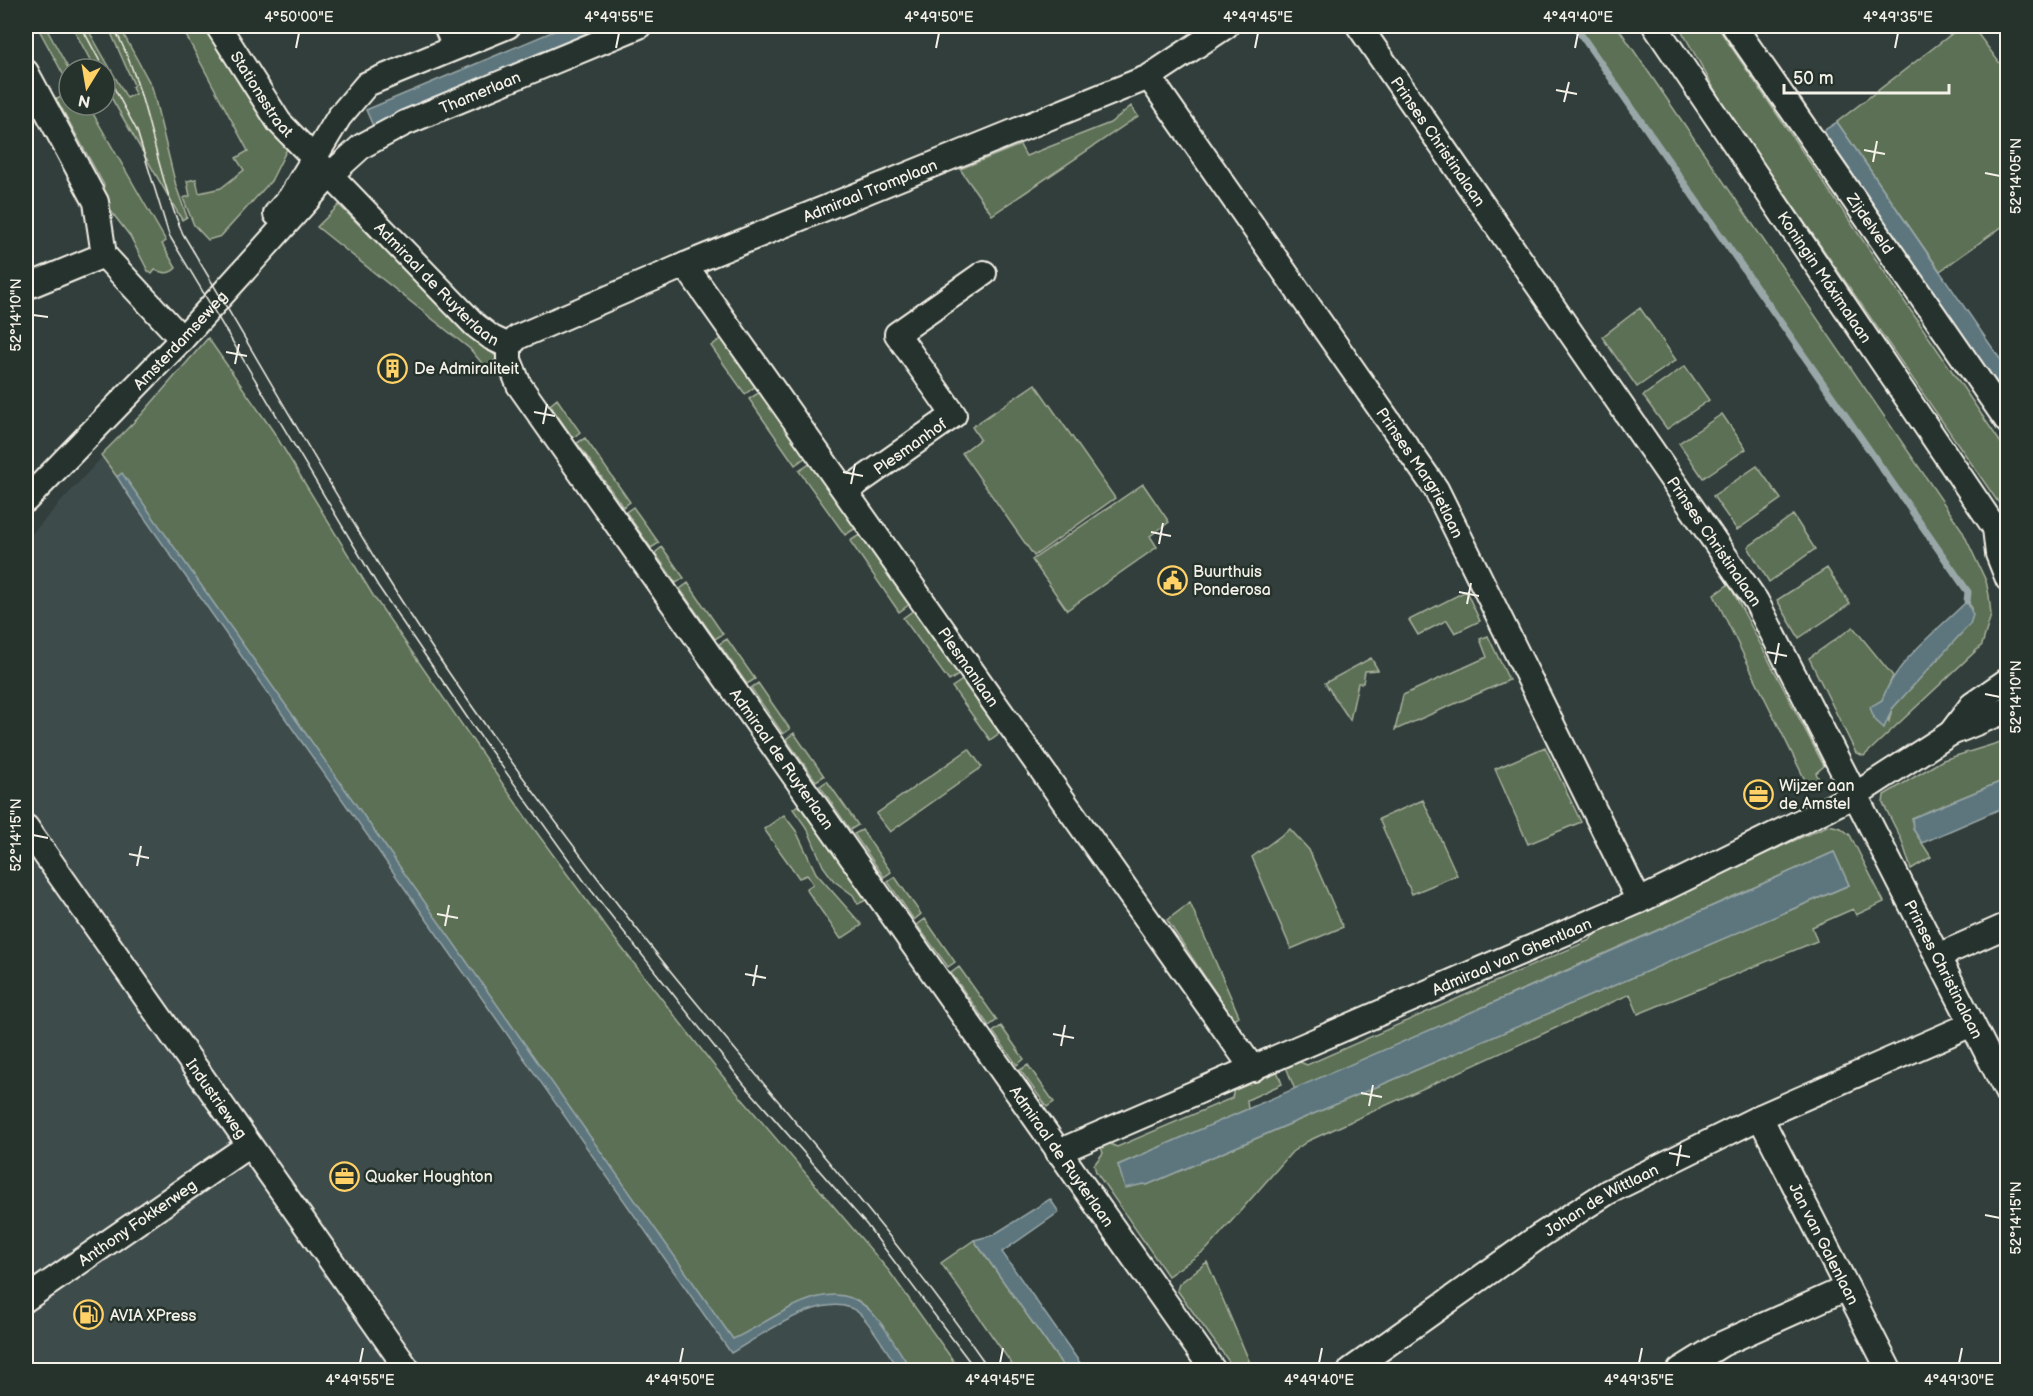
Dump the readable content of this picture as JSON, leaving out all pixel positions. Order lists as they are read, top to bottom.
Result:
{
  "streets": {
    "street": [
      "Thamerlaan",
      "Stationsstraat",
      "Prinses Christinalaan",
      "Admiraal Tromplaan",
      "Zijdelveld",
      "Koningin Máximalaan",
      "Admiraal de Ruyterlaan",
      "Amsterdamseweg",
      "Plesmanhof",
      "Prinses Margrietlaan",
      "Plesmanlaan",
      "Admiraal van Ghentlaan",
      "Industrieweg",
      "Johan de Wittlaan",
      "Anthony Fokkerweg",
      "Jan van Galenlaan"
    ]
  },
  "crossings": [
    ["Thamerlaan", "Stationsstraat"],
    ["Thamerlaan", "Admiraal de Ruyterlaan"],
    ["Thamerlaan", "Amsterdamseweg"],
    ["Stationsstraat", "Admiraal de Ruyterlaan"],
    ["Stationsstraat", "Amsterdamseweg"],
    ["Prinses Christinalaan", "Admiraal van Ghentlaan"],
    ["Prinses Christinalaan", "Johan de Wittlaan"],
    ["Admiraal Tromplaan", "Admiraal de Ruyterlaan"],
    ["Admiraal Tromplaan", "Prinses Margrietlaan"],
    ["Admiraal Tromplaan", "Plesmanlaan"],
    ["Admiraal de Ruyterlaan", "Amsterdamseweg"],
    ["Admiraal de Ruyterlaan", "Admiraal van Ghentlaan"],
    ["Plesmanhof", "Plesmanlaan"],
    ["Prinses Margrietlaan", "Admiraal van Ghentlaan"],
    ["Plesmanlaan", "Admiraal van Ghentlaan"],
    ["Industrieweg", "Anthony Fokkerweg"],
    ["Johan de Wittlaan", "Jan van Galenlaan"]
  ],
  "places": {
    "building": ["De Admiraliteit"],
    "public building": ["Buurthuis Ponderosa"],
    "office": ["Wijzer aan de Amstel", "Quaker Houghton"],
    "fuel station": ["AVIA XPress"]
  },
  "scale_bar": "50 m",
  "north": "bottom",
  "coordinates": [
    "4°50'00\"E",
    "4°49'55\"E",
    "4°49'50\"E",
    "4°49'45\"E",
    "4°49'40\"E",
    "4°49'35\"E",
    "52°14'05\"N",
    "52°14'10\"N",
    "52°14'15\"N",
    "4°49'30\"E"
  ]
}
